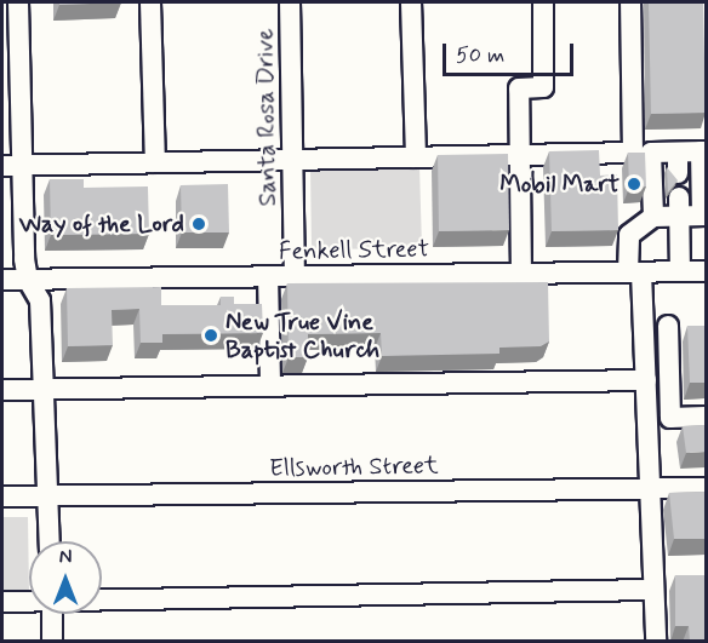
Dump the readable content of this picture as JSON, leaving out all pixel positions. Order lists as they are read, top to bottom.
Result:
{
  "streets": {
    "street": ["Santa Rosa Drive", "Fenkell Street", "Ellsworth Street"]
  },
  "crossings": [
    ["Santa Rosa Drive", "Fenkell Street"]
  ],
  "places": ["Mobil Mart", "Way of the Lord", "New True Vine Baptist Church"],
  "scale_bar": "50 m",
  "north": "top"
}
